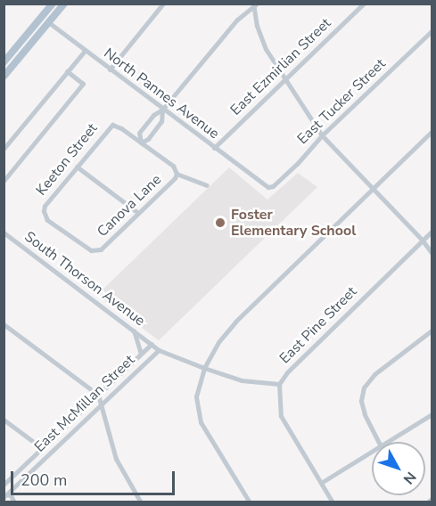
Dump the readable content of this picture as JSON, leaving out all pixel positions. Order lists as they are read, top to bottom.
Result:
{
  "streets": {
    "street": [
      "East Ezmirlian Street",
      "North Pannes Avenue",
      "East Tucker Street",
      "Keeton Street",
      "Canova Lane",
      "South Thorson Avenue",
      "East Pine Street",
      "East McMillan Street"
    ]
  },
  "crossings": [
    ["East Ezmirlian Street", "North Pannes Avenue"],
    ["North Pannes Avenue", "East Tucker Street"],
    ["Keeton Street", "Canova Lane"],
    ["South Thorson Avenue", "East McMillan Street"]
  ],
  "places": ["Foster Elementary School"],
  "scale_bar": "200 m",
  "north": "bottom right"
}
